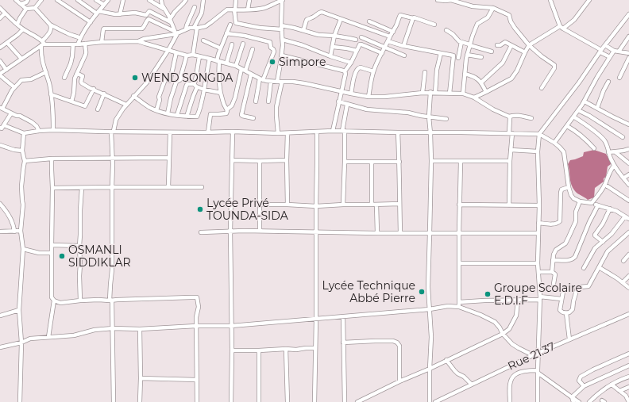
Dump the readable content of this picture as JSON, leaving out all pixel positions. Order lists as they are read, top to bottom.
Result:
{
  "streets": {
    "street": ["Rue 21.37"]
  },
  "places": [
    "Simpore",
    "WEND SONGDA",
    "Lycée Privé TOUNDA-SIDA",
    "OSMANLI SIDDIKLAR",
    "Lycée Technique Abbé Pierre",
    "Groupe Scolaire E.D.I.F"
  ]
}
